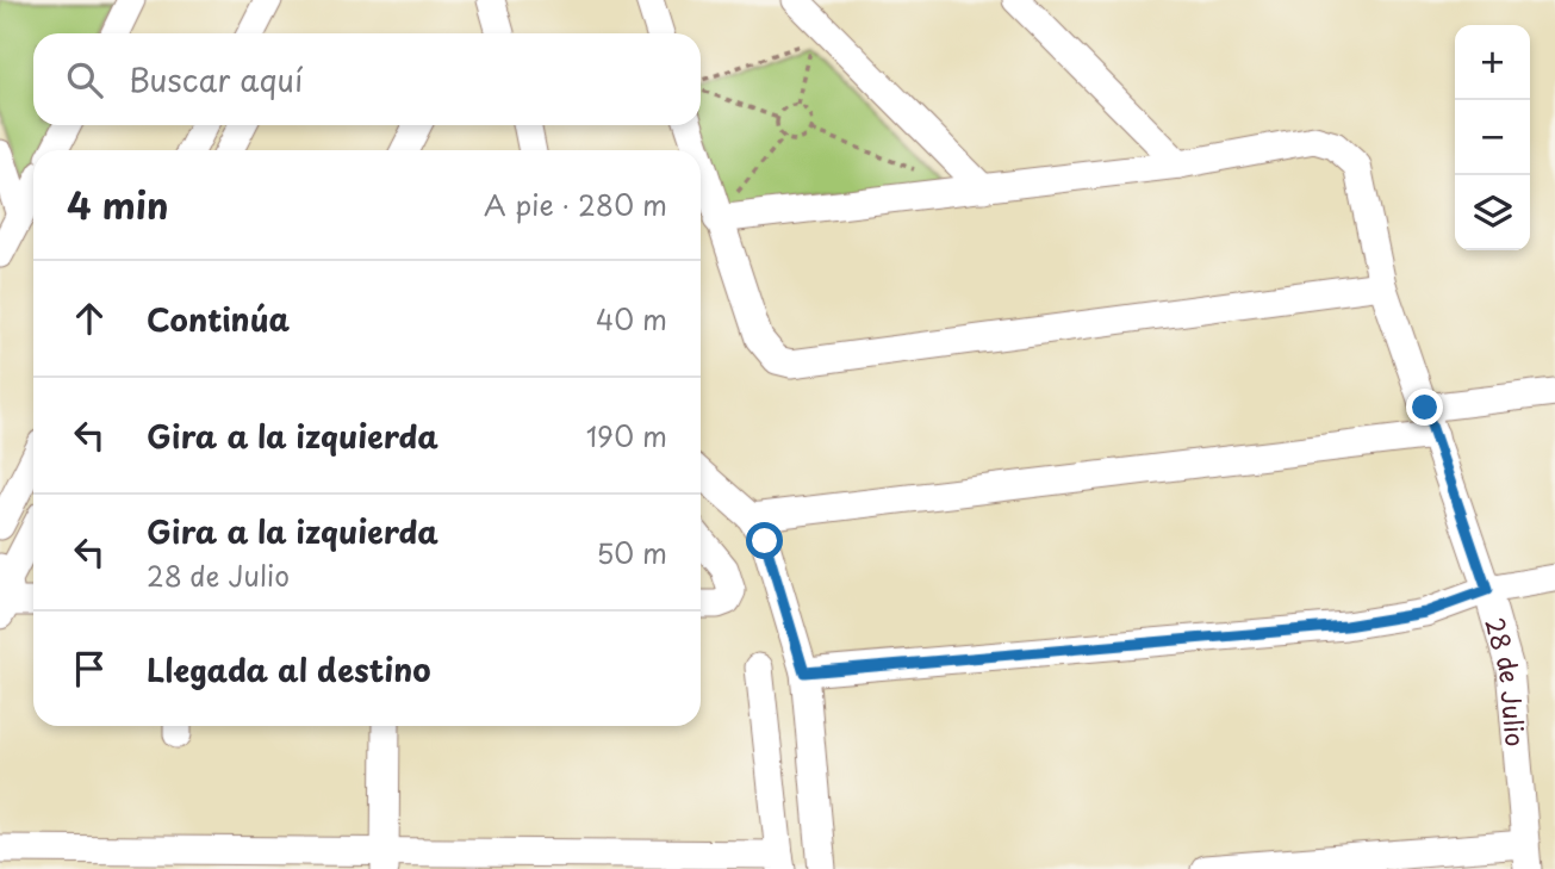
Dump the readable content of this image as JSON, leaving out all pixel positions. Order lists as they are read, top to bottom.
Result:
{
  "streets": {
    "street": ["28 de Julio"]
  },
  "page": {
    "map_buttons": ["+", "−"],
    "search": "Buscar aquí",
    "heading": ["4 min", "A pie · 280 m"],
    "list": [
      ["Continúa", "40 m"],
      ["Gira a la izquierda", "190 m"],
      ["Gira a la izquierda", "28 de Julio", "50 m"],
      "Llegada al destino"
    ]
  }
}
